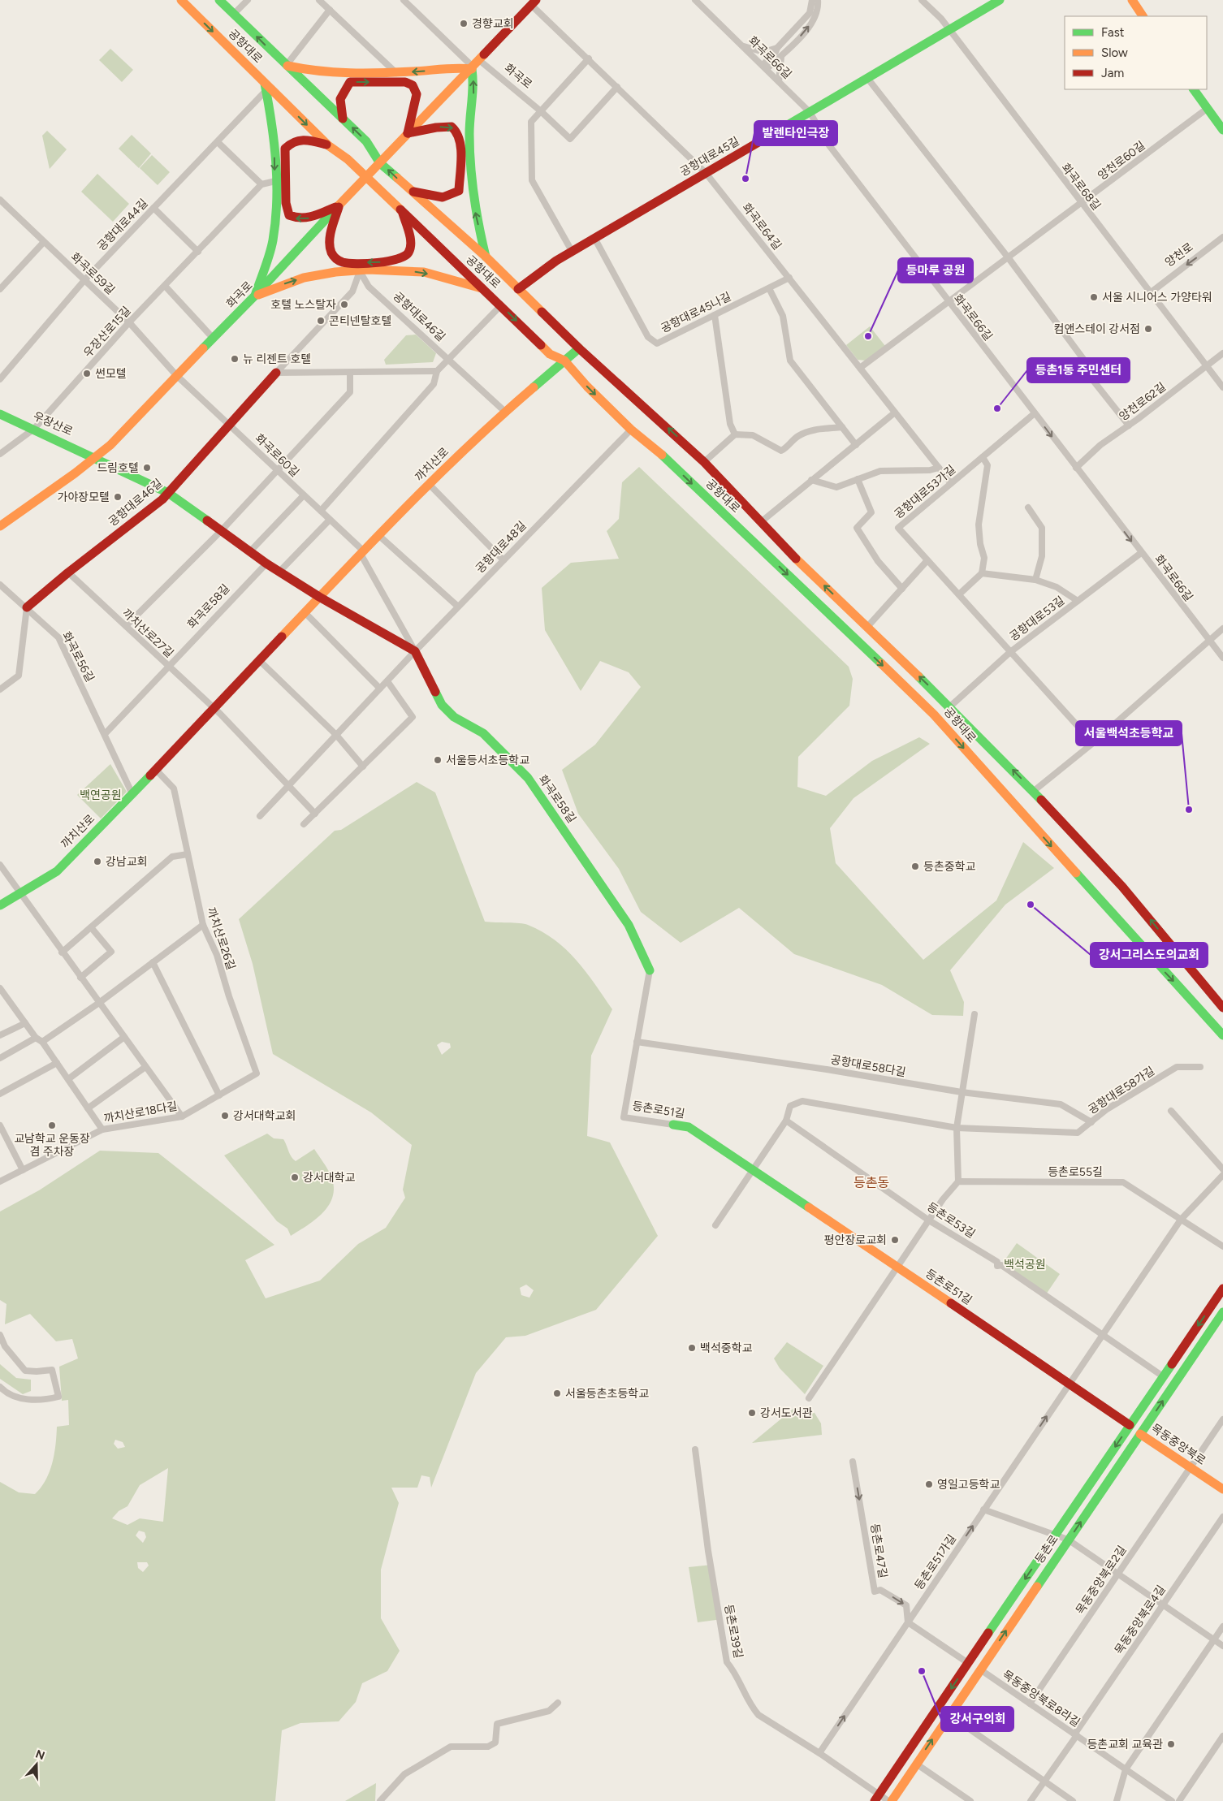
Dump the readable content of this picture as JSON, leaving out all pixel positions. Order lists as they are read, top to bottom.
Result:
{
  "streets": {
    "main road": [
      "공항대로",
      "화곡로",
      "공항대로45길",
      "공항대로46길",
      "우장산로",
      "까치산로",
      "화곡로58길",
      "등촌로51길",
      "목동중앙북로",
      "등촌로"
    ],
    "street": [
      "화곡로66길",
      "양천로60길",
      "화곡로68길",
      "공항대로44길",
      "화곡로64길",
      "양천로",
      "화곡로59길",
      "공항대로45나길",
      "우장산로15길",
      "양천로62길",
      "화곡로60길",
      "공항대로53가길",
      "공항대로48길",
      "공항대로53길",
      "까치산로27길",
      "화곡로56길",
      "까치산로26길",
      "공항대로58다길",
      "공항대로58가길",
      "까치산로18다길",
      "등촌로55길",
      "등촌로53길",
      "등촌로47길",
      "등촌로51가길",
      "목동중앙북로2길",
      "목동중앙북로4길",
      "등촌로39길",
      "목동중앙북로8라길"
    ]
  },
  "crossings": [
    ["공항대로", "화곡로"],
    ["공항대로", "공항대로45길"],
    ["공항대로", "공항대로44길"],
    ["공항대로", "까치산로"],
    ["공항대로", "공항대로48길"],
    ["공항대로", "공항대로53길"],
    ["화곡로66길", "공항대로45길"],
    ["화곡로66길", "양천로60길"],
    ["화곡로66길", "양천로62길"],
    ["화곡로66길", "공항대로53가길"],
    ["화곡로66길", "공항대로53길"],
    ["화곡로", "화곡로64길"],
    ["화곡로", "화곡로59길"],
    ["화곡로", "우장산로"],
    ["화곡로", "화곡로60길"],
    ["공항대로45길", "화곡로68길"],
    ["공항대로45길", "화곡로64길"],
    ["공항대로45길", "공항대로45나길"],
    ["양천로60길", "화곡로68길"],
    ["양천로60길", "화곡로64길"],
    ["화곡로68길", "양천로"],
    ["화곡로68길", "양천로62길"],
    ["공항대로44길", "화곡로59길"],
    ["화곡로64길", "공항대로45나길"],
    ["화곡로64길", "공항대로53가길"],
    ["화곡로59길", "우장산로15길"],
    ["화곡로59길", "화곡로60길"],
    ["공항대로46길", "화곡로60길"],
    ["공항대로46길", "까치산로27길"],
    ["공항대로46길", "화곡로56길"],
    ["우장산로15길", "우장산로"],
    ["화곡로60길", "까치산로"],
    ["까치산로", "까치산로27길"],
    ["까치산로", "화곡로56길"],
    ["까치산로", "까치산로26길"],
    ["공항대로53가길", "공항대로53길"],
    ["공항대로48길", "화곡로58길"],
    ["화곡로58길", "까치산로27길"],
    ["화곡로58길", "등촌로51길"],
    ["까치산로26길", "까치산로18다길"],
    ["공항대로58다길", "공항대로58가길"],
    ["공항대로58다길", "등촌로51길"],
    ["공항대로58가길", "등촌로51길"],
    ["공항대로58가길", "등촌로53길"],
    ["등촌로51길", "등촌로"],
    ["등촌로51길", "등촌로51가길"],
    ["등촌로53길", "등촌로"],
    ["목동중앙북로", "등촌로"],
    ["목동중앙북로", "목동중앙북로2길"],
    ["등촌로", "등촌로51가길"],
    ["등촌로", "등촌로39길"],
    ["등촌로", "목동중앙북로8라길"],
    ["등촌로47길", "등촌로51가길"],
    ["등촌로51가길", "등촌로39길"],
    ["목동중앙북로2길", "목동중앙북로8라길"],
    ["목동중앙북로4길", "목동중앙북로8라길"]
  ],
  "one_way": ["양천로", "등촌로47길", "등촌로51가길"],
  "districts": ["등촌동"],
  "parks": ["백연공원", "백석공원"],
  "places": [
    "경향교회",
    "발렌타인극장",
    "서울 시니어스 가양타워",
    "호텔 노스탈자",
    "콘티넨탈호텔",
    "컴앤스테이 강서점",
    "등마루 공원",
    "뉴 리젠트 호텔",
    "썬모텔",
    "등촌1동 주민센터",
    "드림호텔",
    "가야장모텔",
    "서울등서초등학교",
    "서울백석초등학교",
    "강남교회",
    "등촌중학교",
    "강서그리스도의교회",
    "강서대학교회",
    "교남학교 운동장 겸 주차장",
    "강서대학교",
    "평안장로교회",
    "백석중학교",
    "서울등촌초등학교",
    "강서도서관",
    "영일고등학교",
    "강서구의회",
    "등촌교회 교육관"
  ],
  "legend": ["Fast", "Slow", "Jam"],
  "north": "top"
}
